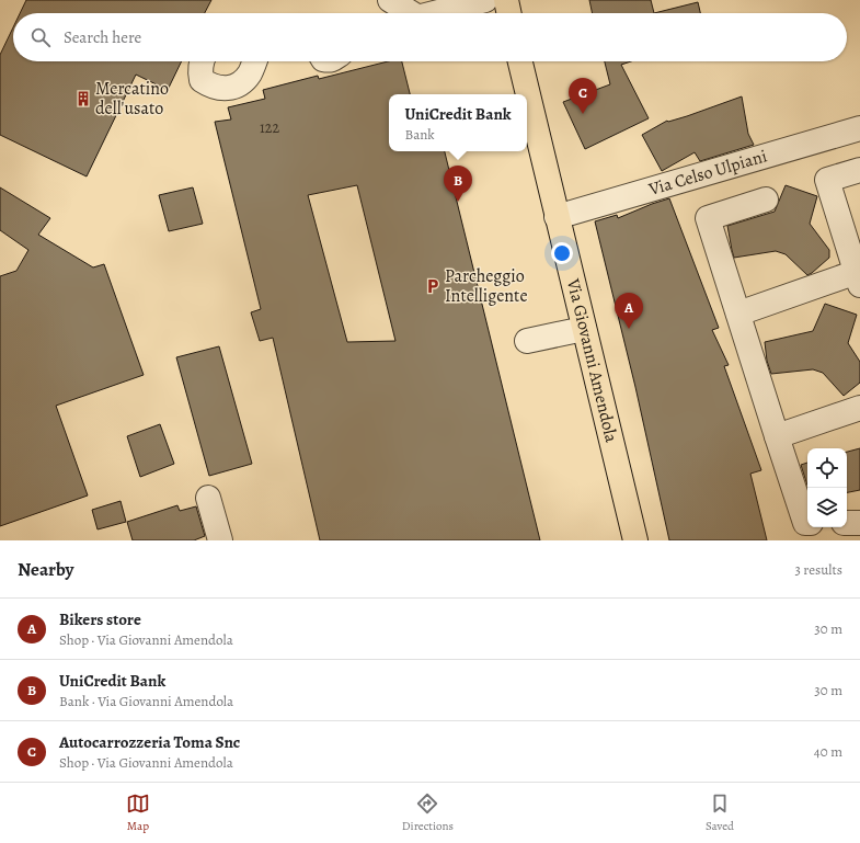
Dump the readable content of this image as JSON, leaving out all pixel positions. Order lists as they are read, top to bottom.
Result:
{
  "streets": {
    "main road": ["Via Giovanni Amendola"],
    "street": ["Via Celso Ulpiani"]
  },
  "crossings": [
    ["Via Celso Ulpiani", "Via Giovanni Amendola"]
  ],
  "places": {
    "building": ["Mercatino dell'usato"],
    "parking": ["Parcheggio Intelligente"]
  },
  "house_numbers": ["122"],
  "page": {
    "search": "Search here",
    "pins": ["C", "B", "A"],
    "popup": ["UniCredit Bank", "Bank"],
    "heading": ["Nearby", "3 results"],
    "list": [
      {
        "mark": "A",
        "name": "Bikers store",
        "note": "Shop · Via Giovanni Amendola",
        "value": "30 m"
      },
      {
        "mark": "B",
        "name": "UniCredit Bank",
        "note": "Bank · Via Giovanni Amendola",
        "value": "30 m"
      },
      {
        "mark": "C",
        "name": "Autocarrozzeria Toma Snc",
        "note": "Shop · Via Giovanni Amendola",
        "value": "40 m"
      }
    ],
    "nav": ["Map", "Directions", "Saved"]
  }
}
